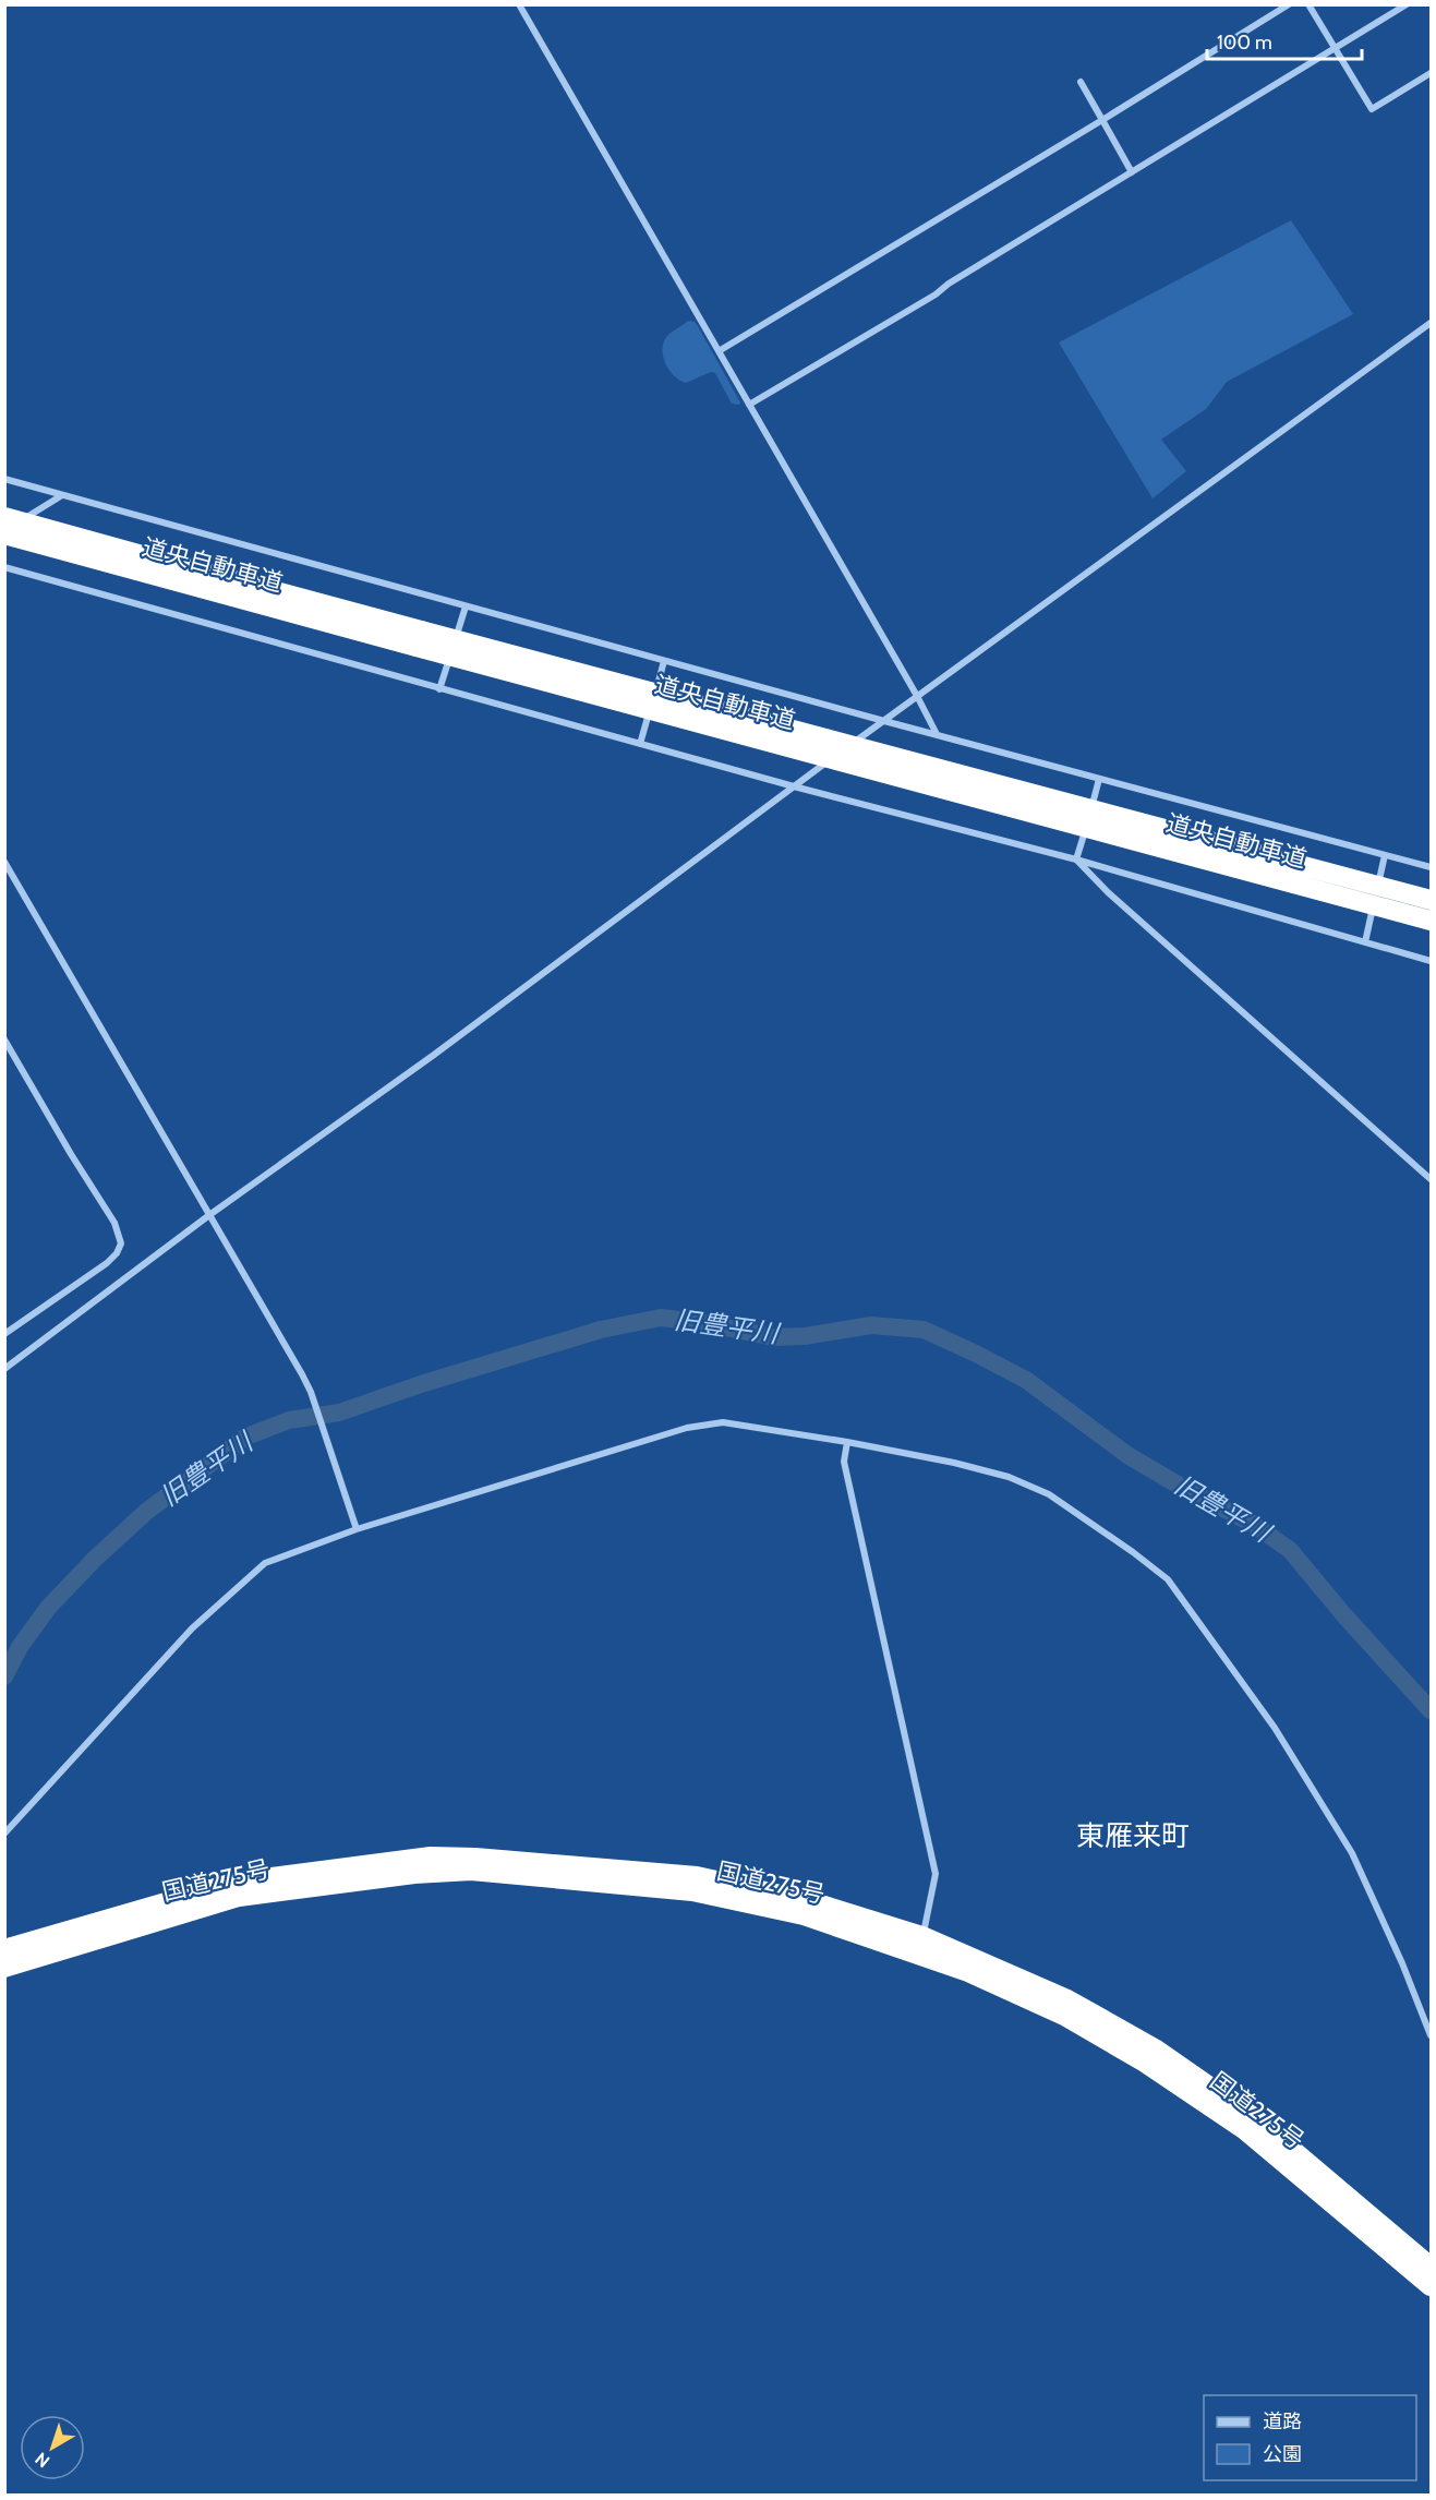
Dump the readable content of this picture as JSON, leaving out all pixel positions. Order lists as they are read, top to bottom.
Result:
{
  "streets": {
    "highway": ["道央自動車道", "国道275号"]
  },
  "districts": ["東雁来町"],
  "water": ["旧豊平川"],
  "legend": ["道路", "公園"],
  "scale_bar": "100 m",
  "north": "bottom left"
}
